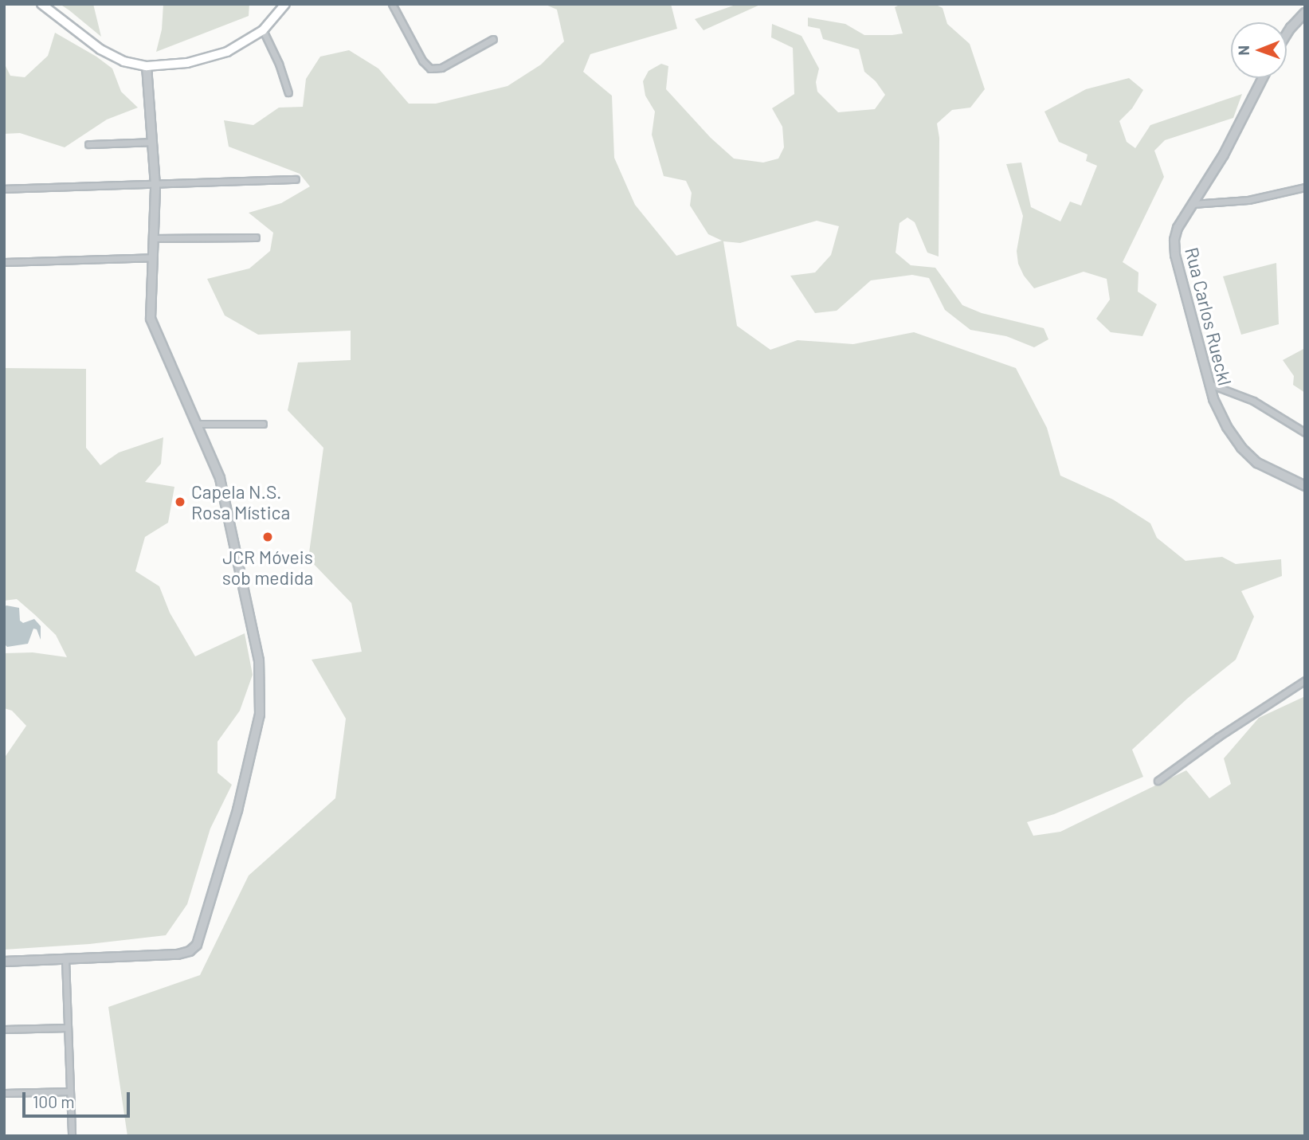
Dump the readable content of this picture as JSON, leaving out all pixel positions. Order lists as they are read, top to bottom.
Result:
{
  "streets": {
    "street": ["Rua Carlos Rueckl"]
  },
  "places": ["Capela N.S. Rosa Mística", "JCR Móveis sob medida"],
  "scale_bar": "100 m",
  "north": "left"
}
